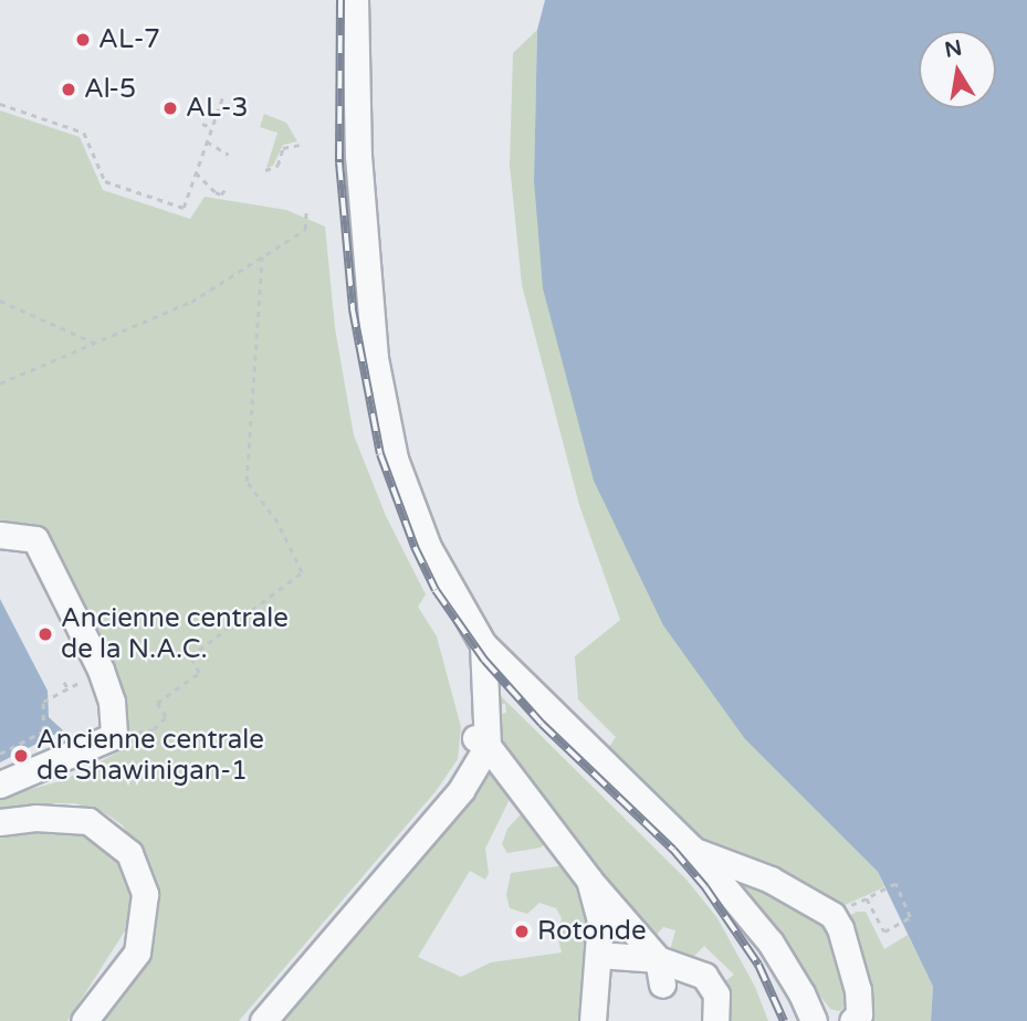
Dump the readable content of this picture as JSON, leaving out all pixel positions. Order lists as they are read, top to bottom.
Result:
{
  "places": [
    "AL-7",
    "Al-5",
    "AL-3",
    "Ancienne centrale de la N.A.C.",
    "Ancienne centrale de Shawinigan-1",
    "Rotonde"
  ],
  "north": "top"
}
